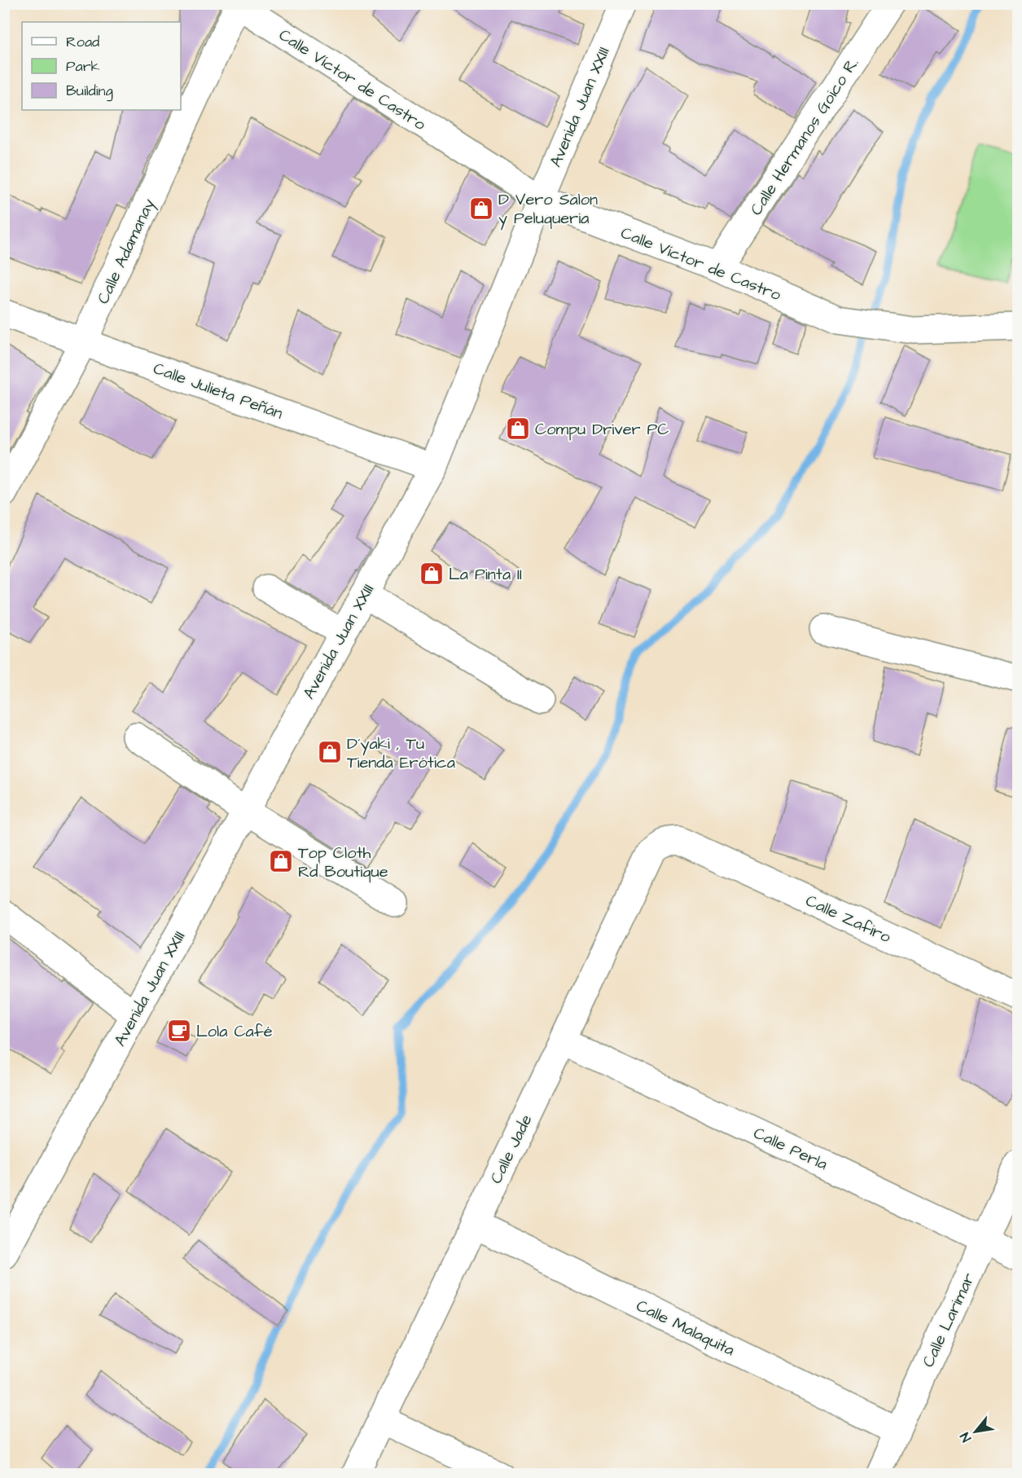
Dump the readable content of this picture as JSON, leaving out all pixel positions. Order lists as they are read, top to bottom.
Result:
{
  "streets": {
    "street": [
      "Calle Víctor de Castro",
      "Avenida Juan XXIII",
      "Calle Hermanos Goico R.",
      "Calle Adamanay",
      "Calle Julieta Peñán",
      "Calle Zafiro",
      "Calle Perla",
      "Calle Jade",
      "Calle Larimar",
      "Calle Malaquita"
    ]
  },
  "crossings": [
    ["Calle Víctor de Castro", "Avenida Juan XXIII"],
    ["Calle Víctor de Castro", "Calle Hermanos Goico R."],
    ["Calle Víctor de Castro", "Calle Adamanay"],
    ["Avenida Juan XXIII", "Calle Julieta Peñán"],
    ["Calle Adamanay", "Calle Julieta Peñán"],
    ["Calle Zafiro", "Calle Jade"],
    ["Calle Perla", "Calle Jade"],
    ["Calle Perla", "Calle Larimar"],
    ["Calle Jade", "Calle Malaquita"],
    ["Calle Larimar", "Calle Malaquita"]
  ],
  "places": {
    "shop": [
      "D Vero Salon y Peluqueria",
      "Compu Driver PC",
      "La Pinta II",
      "D´yaki , Tu Tienda Erótica",
      "Top Cloth Rd Boutique"
    ],
    "cafe": ["Lola Café"]
  },
  "legend": ["Road", "Park", "Building"],
  "north": "bottom left"
}
